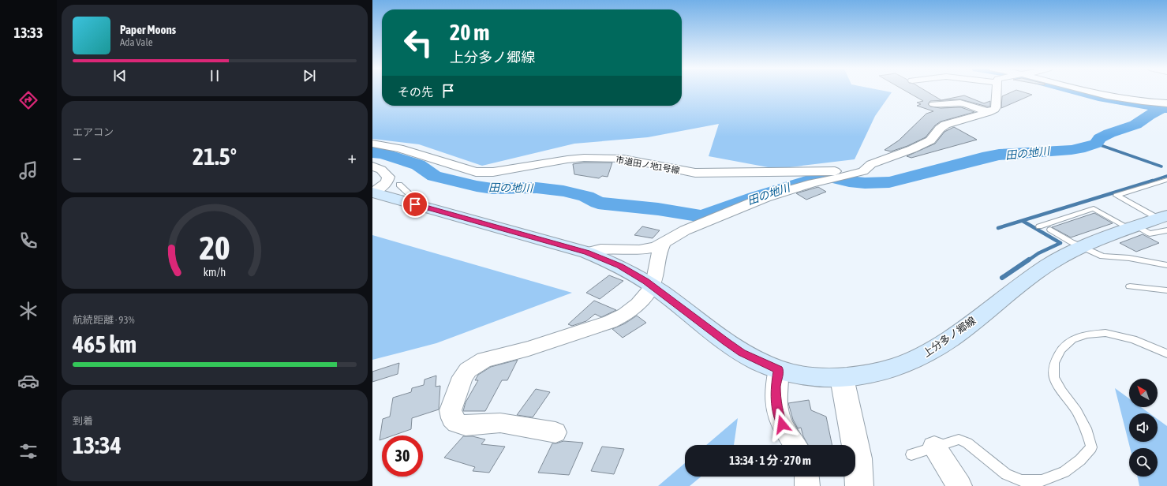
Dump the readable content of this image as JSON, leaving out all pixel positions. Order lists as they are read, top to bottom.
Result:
{
  "streets": {
    "main road": ["上分多ノ郷線"],
    "street": ["市道田ノ地1号線"]
  },
  "water": ["田の地川"],
  "north": "top left",
  "page": {
    "tabs": "13:33",
    "turn": ["20 m", "上分多ノ郷線"],
    "song": ["Paper Moons", "Ada Vale"],
    "then": "その先",
    "tile": [
      "エアコン",
      ["航続距離 · 93%", "465 km"],
      ["到着", "13:34"]
    ],
    "heat": ["−", "21.5°", "+"],
    "limit": "30",
    "trip": "13:34 · 1 分 · 270 m",
    "gauge": ["20", "km/h"]
  }
}
